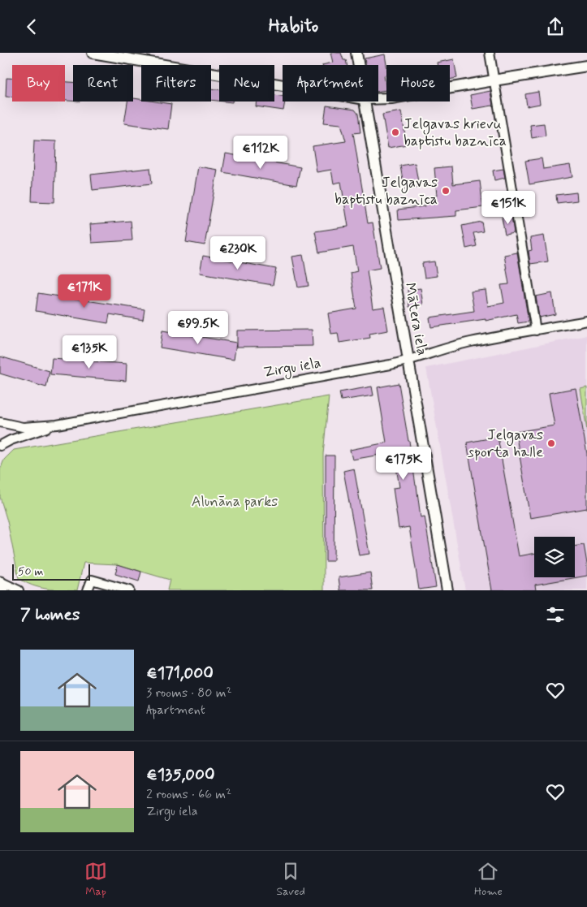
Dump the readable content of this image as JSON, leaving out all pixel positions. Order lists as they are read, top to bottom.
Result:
{
  "streets": {
    "street": ["Mātera iela", "Zirgu iela"]
  },
  "crossings": [
    ["Mātera iela", "Zirgu iela"]
  ],
  "parks": ["Alunāna parks"],
  "places": ["Jelgavas krievu baptistu baznīca", "Jelgavas baptistu baznīca", "Jelgavas sporta halle"],
  "scale_bar": "50 m",
  "page": {
    "header": "Habito",
    "chip": [
      "Buy",
      "Rent",
      "Filters",
      "New",
      "Apartment",
      "House"
    ],
    "price": [
      "€112K",
      "€151K",
      "€230K",
      "€171K",
      "€99.5K",
      "€135K",
      "€175K"
    ],
    "scale": "50 m",
    "heading": "7 homes",
    "list": [
      {
        "name": "€171,000",
        "note": "3 rooms · 80 m² · Apartment"
      },
      {
        "name": "€135,000",
        "note": "2 rooms · 66 m² · Zirgu iela"
      }
    ],
    "tabs": ["Map", "Saved", "Home"]
  }
}
